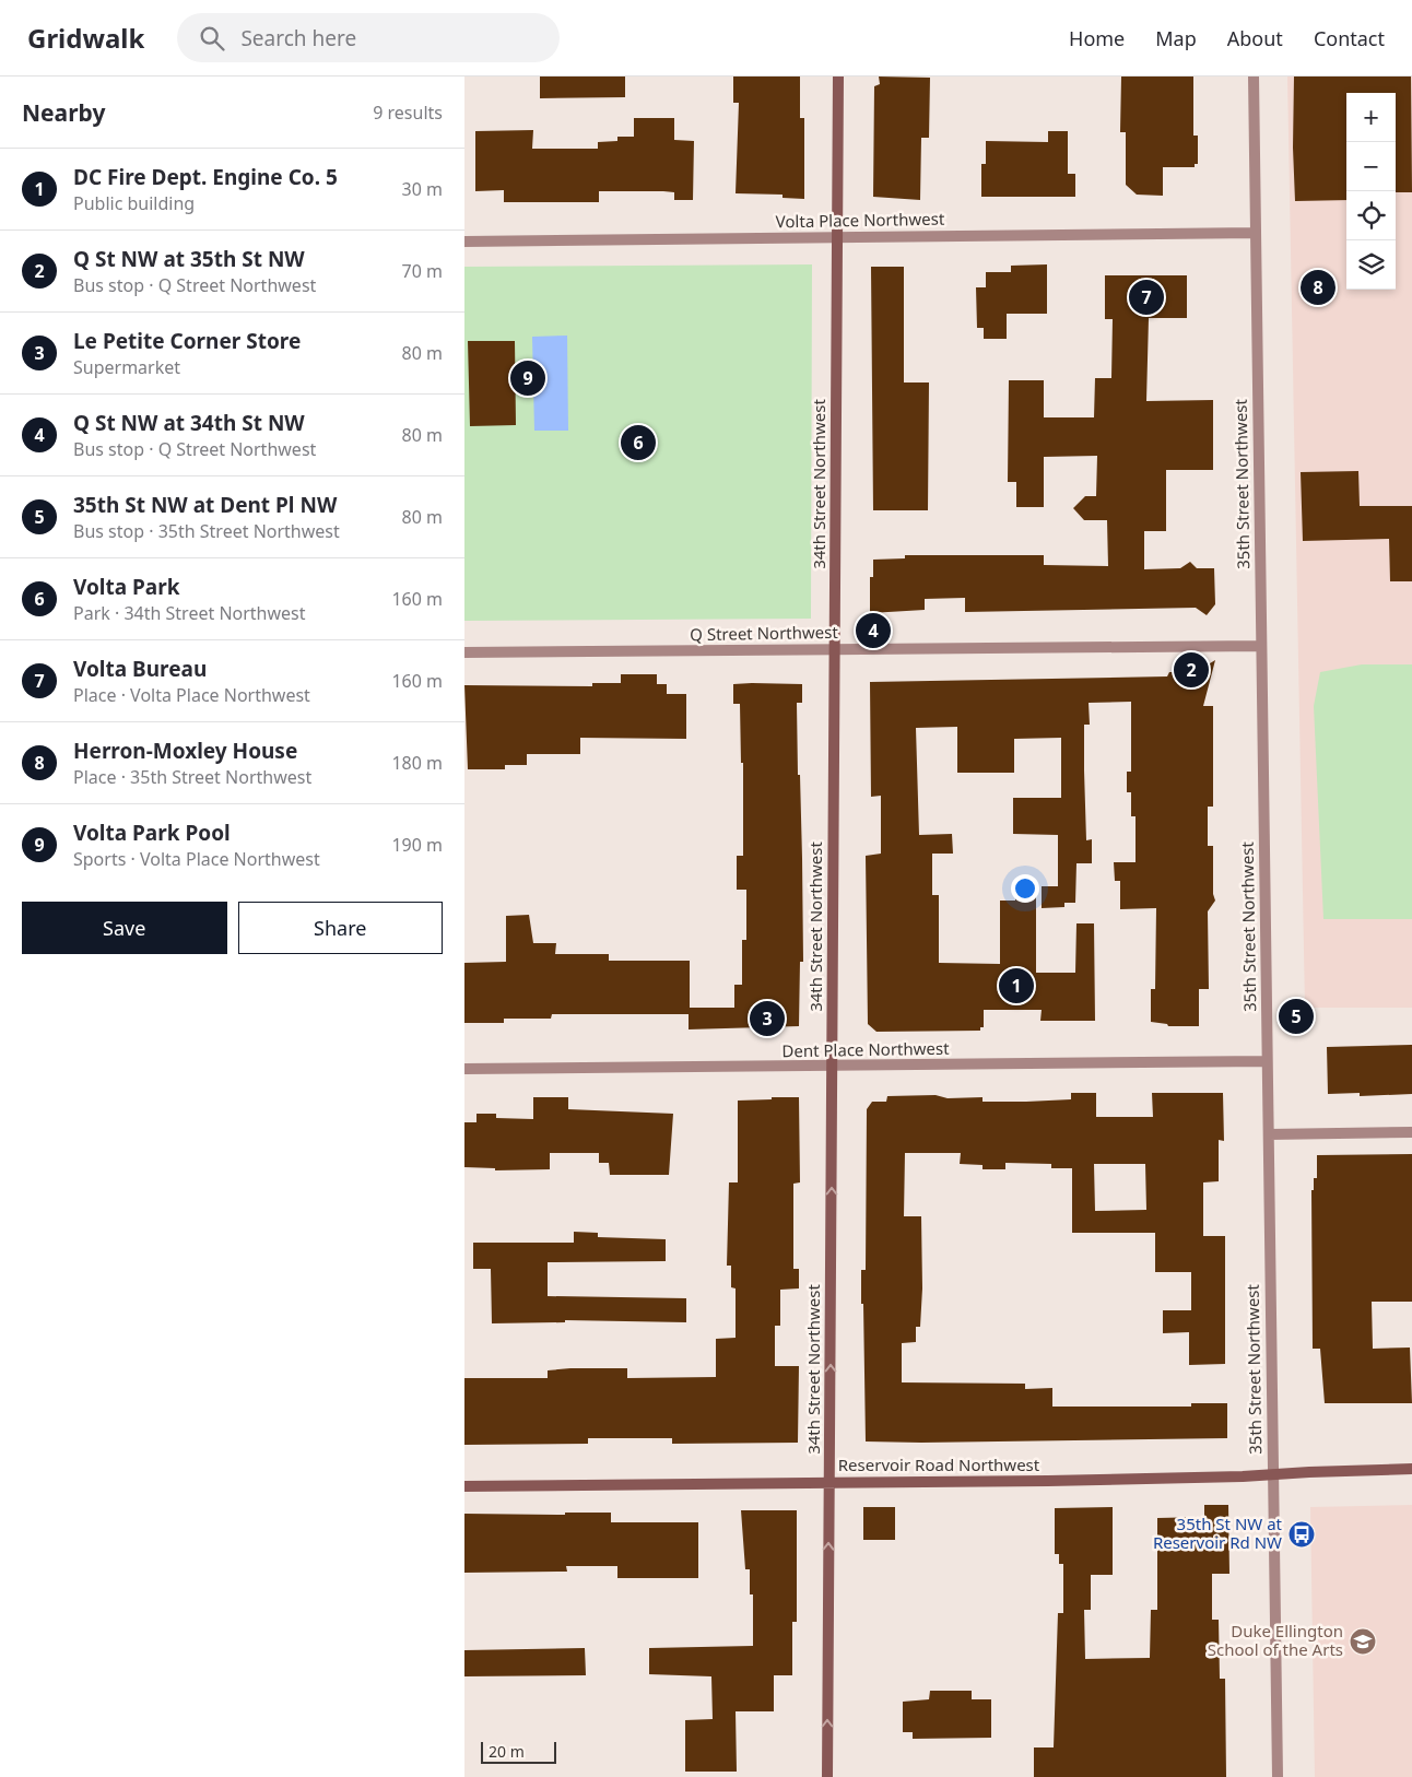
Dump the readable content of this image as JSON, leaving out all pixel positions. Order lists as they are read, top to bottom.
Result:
{
  "streets": {
    "street": [
      "Volta Place Northwest",
      "34th Street Northwest",
      "35th Street Northwest",
      "Q Street Northwest",
      "Dent Place Northwest",
      "Reservoir Road Northwest"
    ]
  },
  "crossings": [
    ["Volta Place Northwest", "34th Street Northwest"],
    ["Volta Place Northwest", "35th Street Northwest"],
    ["34th Street Northwest", "Q Street Northwest"],
    ["34th Street Northwest", "Dent Place Northwest"],
    ["34th Street Northwest", "Reservoir Road Northwest"],
    ["35th Street Northwest", "Q Street Northwest"],
    ["35th Street Northwest", "Dent Place Northwest"],
    ["35th Street Northwest", "Reservoir Road Northwest"]
  ],
  "one_way": ["34th Street Northwest"],
  "places": {
    "bus stop": ["35th St NW at Reservoir Rd NW"],
    "school or university": ["Duke Ellington School of the Arts"]
  },
  "scale_bar": "20 m",
  "page": {
    "header": "Gridwalk",
    "search": "Search here",
    "nav": [
      "Home",
      "Map",
      "About",
      "Contact"
    ],
    "heading": ["Nearby", "9 results"],
    "map_buttons": ["+", "−"],
    "list": [
      {
        "mark": "1",
        "name": "DC Fire Dept. Engine Co. 5",
        "note": "Public building",
        "value": "30 m"
      },
      {
        "mark": "2",
        "name": "Q St NW at 35th St NW",
        "note": "Bus stop · Q Street Northwest",
        "value": "70 m"
      },
      {
        "mark": "3",
        "name": "Le Petite Corner Store",
        "note": "Supermarket",
        "value": "80 m"
      },
      {
        "mark": "4",
        "name": "Q St NW at 34th St NW",
        "note": "Bus stop · Q Street Northwest",
        "value": "80 m"
      },
      {
        "mark": "5",
        "name": "35th St NW at Dent Pl NW",
        "note": "Bus stop · 35th Street Northwest",
        "value": "80 m"
      },
      {
        "mark": "6",
        "name": "Volta Park",
        "note": "Park · 34th Street Northwest",
        "value": "160 m"
      },
      {
        "mark": "7",
        "name": "Volta Bureau",
        "note": "Place · Volta Place Northwest",
        "value": "160 m"
      },
      {
        "mark": "8",
        "name": "Herron-Moxley House",
        "note": "Place · 35th Street Northwest",
        "value": "180 m"
      },
      {
        "mark": "9",
        "name": "Volta Park Pool",
        "note": "Sports · Volta Place Northwest",
        "value": "190 m"
      }
    ],
    "pins": [
      "8",
      "7",
      "9",
      "6",
      "4",
      "2",
      "1",
      "5",
      "3"
    ],
    "buttons": ["Save", "Share"],
    "scale": "20 m"
  }
}
